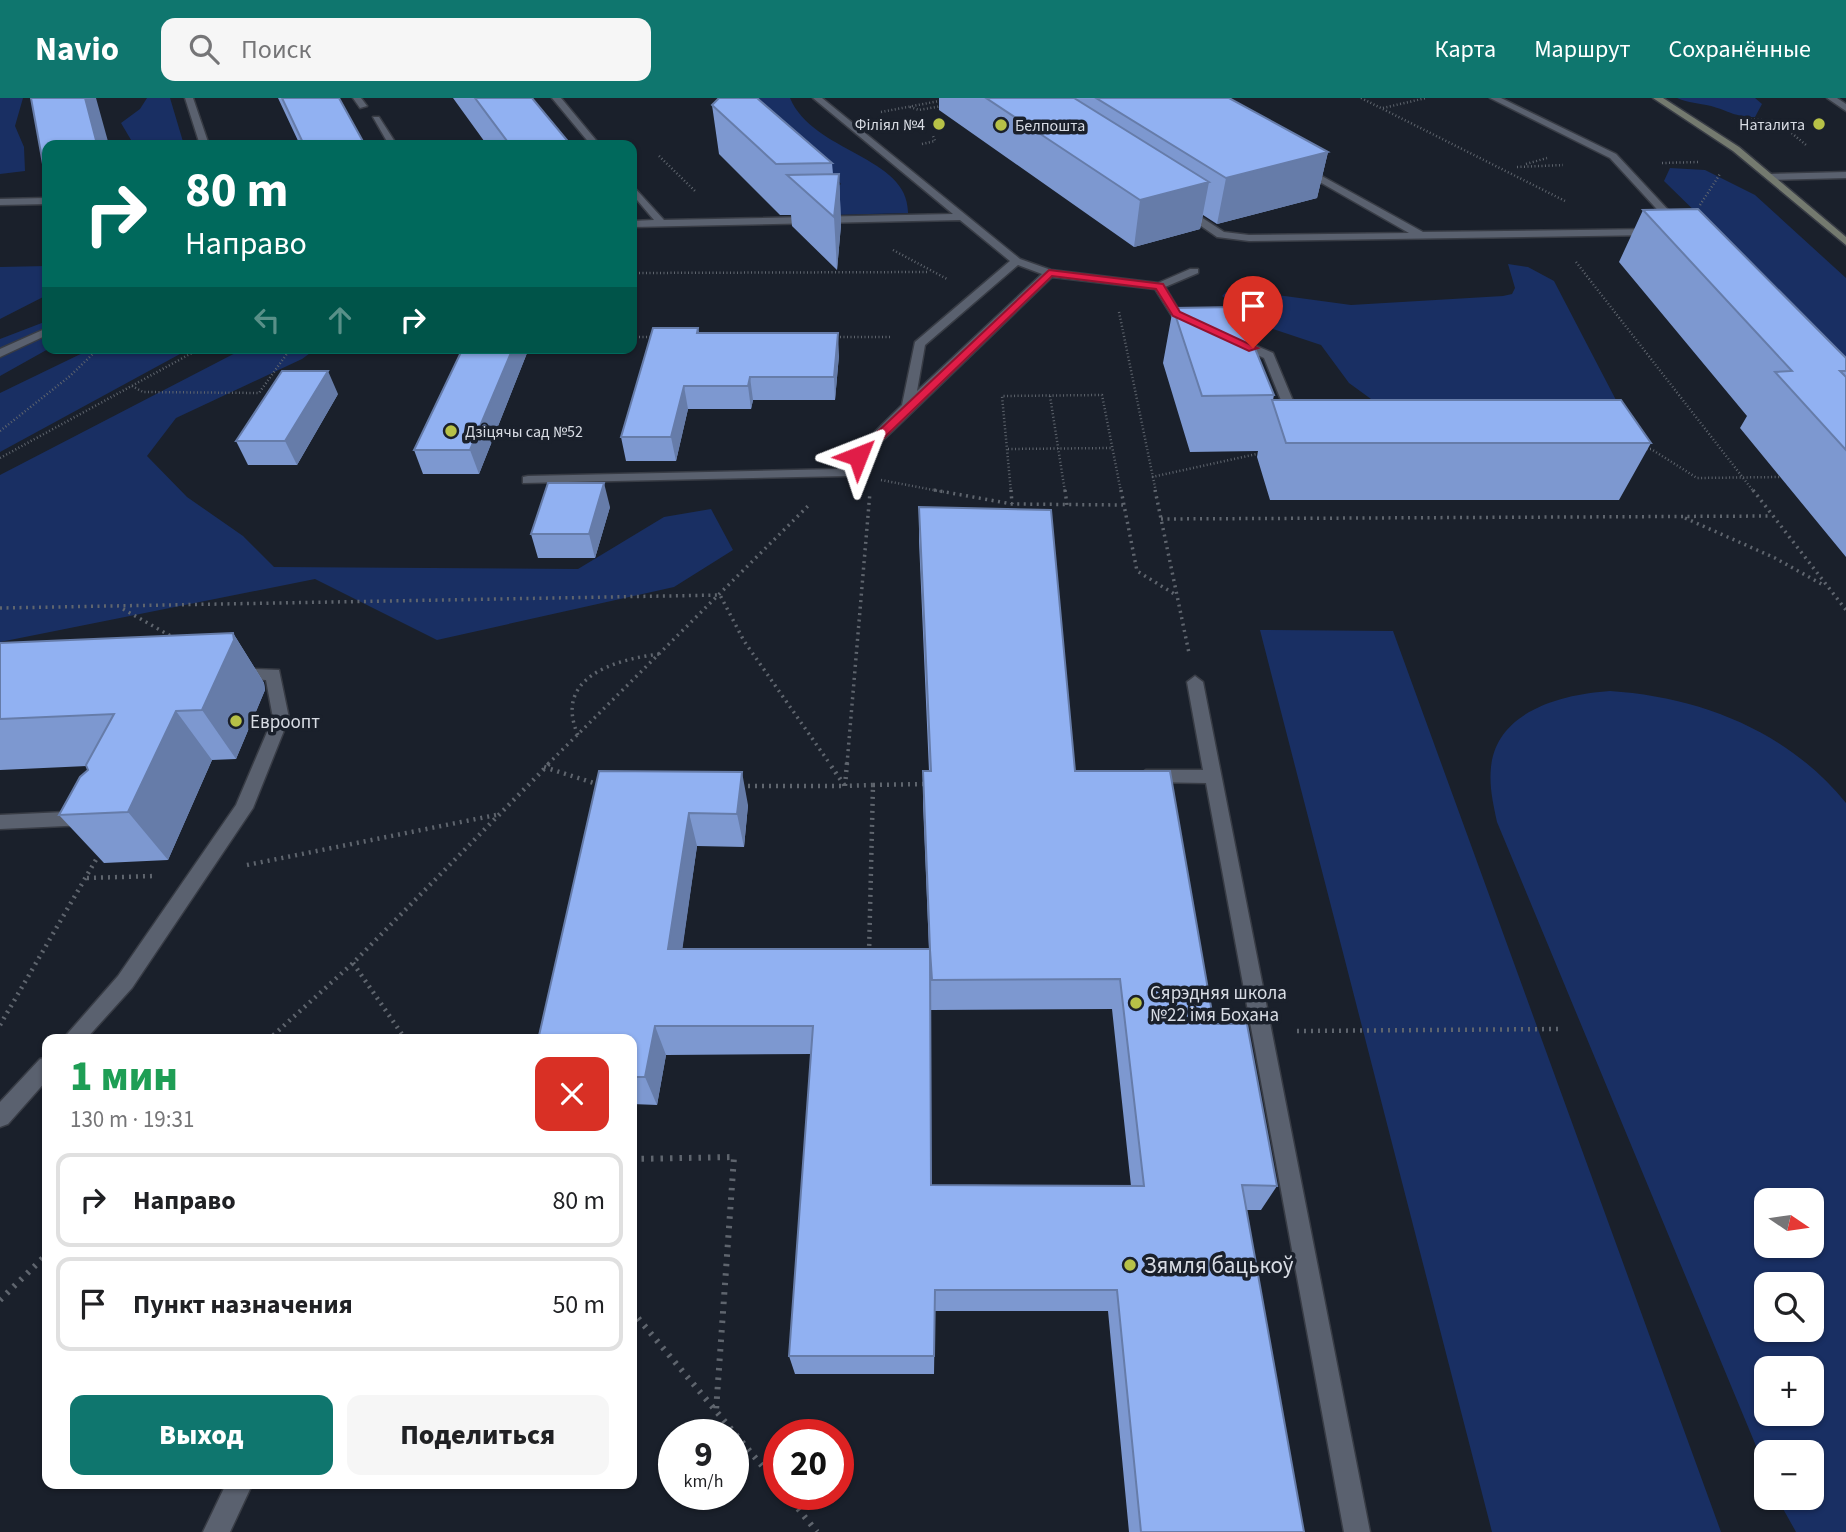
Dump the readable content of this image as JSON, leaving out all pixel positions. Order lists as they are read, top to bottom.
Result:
{
  "places": [
    "Філіял №4",
    "Наталита",
    "Белпошта",
    "Дзіцячы сад №52",
    "Евроопт",
    "Сярэдняя школа №22 імя Бохана",
    "Зямля бацькоў"
  ],
  "north": "right",
  "page": {
    "header": "Navio",
    "search": "Поиск",
    "nav": ["Карта", "Маршрут", "Сохранённые"],
    "turn": ["80 m", "Направо"],
    "heading": ["1 мин", "130 m · 19:31"],
    "list": [
      {
        "name": "Направо",
        "value": "80 m"
      },
      {
        "name": "Пункт назначения",
        "value": "50 m"
      }
    ],
    "map_buttons": ["+", "−"],
    "buttons": ["Выход", "Поделиться"],
    "speed": "9 km/h",
    "limit": "20"
  }
}
